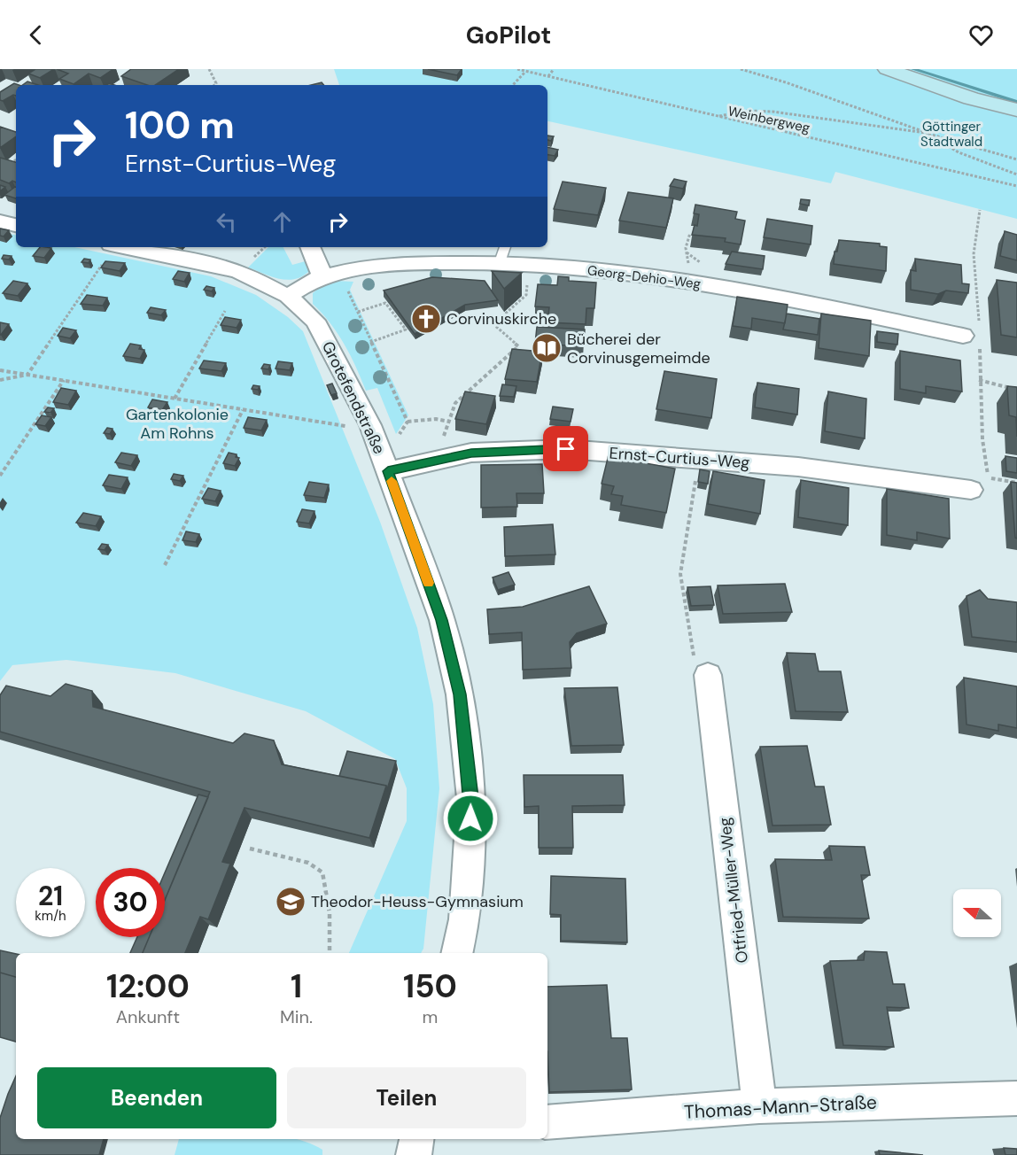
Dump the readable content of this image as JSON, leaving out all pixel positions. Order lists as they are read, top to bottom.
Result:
{
  "streets": {
    "street": [
      "Georg-Dehio-Weg",
      "Grotefendstraße",
      "Ernst-Curtius-Weg",
      "Otfried-Müller-Weg",
      "Thomas-Mann-Straße"
    ],
    "path": ["Weinbergweg"]
  },
  "crossings": [
    ["Grotefendstraße", "Ernst-Curtius-Weg"],
    ["Otfried-Müller-Weg", "Thomas-Mann-Straße"]
  ],
  "parks": ["Göttinger Stadtwald", "Gartenkolonie Am Rohns"],
  "places": {
    "church": ["Corvinuskirche"],
    "library": ["Bücherei der Corvinusgemeimde"],
    "school or university": ["Theodor-Heuss-Gymnasium"]
  },
  "north": "left",
  "page": {
    "header": "GoPilot",
    "turn": ["100 m", "Ernst-Curtius-Weg"],
    "speed": "21 km/h",
    "limit": "30",
    "eta": [
      "12:00",
      "Ankunft",
      "1",
      "Min.",
      "150",
      "m"
    ],
    "buttons": ["Beenden", "Teilen"]
  }
}
